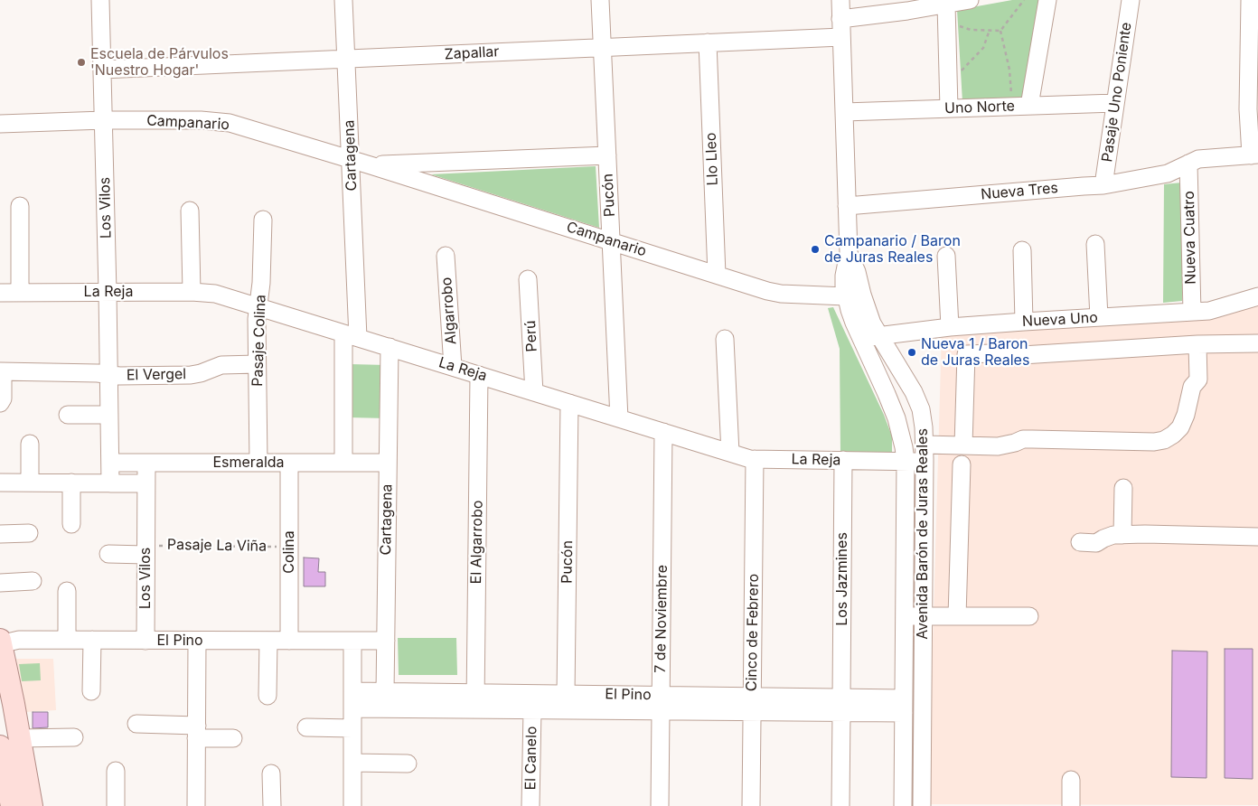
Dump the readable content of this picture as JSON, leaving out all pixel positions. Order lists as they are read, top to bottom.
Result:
{
  "streets": {
    "street": [
      "Zapallar",
      "Pasaje Uno Poniente",
      "Uno Norte",
      "Campanario",
      "Cartagena",
      "Llo Lleo",
      "Nueva Tres",
      "Pucón",
      "Los Vilos",
      "Nueva Cuatro",
      "La Reja",
      "Algarrobo",
      "Nueva Uno",
      "Perú",
      "Pasaje Colina",
      "El Vergel",
      "Esmeralda",
      "Avenida Barón de Juras Reales",
      "El Algarrobo",
      "Pasaje La Viña",
      "Colina",
      "Los Jazmines",
      "7 de Noviembre",
      "Cinco de Febrero",
      "El Pino",
      "El Canelo"
    ]
  },
  "crossings": [
    ["Zapallar", "Cartagena"],
    ["Zapallar", "Llo Lleo"],
    ["Zapallar", "Pucón"],
    ["Zapallar", "Los Vilos"],
    ["Zapallar", "Avenida Barón de Juras Reales"],
    ["Pasaje Uno Poniente", "Uno Norte"],
    ["Pasaje Uno Poniente", "Nueva Tres"],
    ["Uno Norte", "Avenida Barón de Juras Reales"],
    ["Campanario", "Cartagena"],
    ["Campanario", "Llo Lleo"],
    ["Campanario", "Pucón"],
    ["Campanario", "Los Vilos"],
    ["Campanario", "Avenida Barón de Juras Reales"],
    ["Cartagena", "La Reja"],
    ["Cartagena", "Esmeralda"],
    ["Cartagena", "El Pino"],
    ["Nueva Tres", "Nueva Cuatro"],
    ["Nueva Tres", "Avenida Barón de Juras Reales"],
    ["Pucón", "La Reja"],
    ["Pucón", "El Pino"],
    ["Los Vilos", "La Reja"],
    ["Los Vilos", "El Vergel"],
    ["Los Vilos", "Esmeralda"],
    ["Los Vilos", "Pasaje La Viña"],
    ["Los Vilos", "El Pino"],
    ["Nueva Cuatro", "Nueva Uno"],
    ["La Reja", "Algarrobo"],
    ["La Reja", "Perú"],
    ["La Reja", "Pasaje Colina"],
    ["La Reja", "Avenida Barón de Juras Reales"],
    ["La Reja", "El Algarrobo"],
    ["La Reja", "Los Jazmines"],
    ["La Reja", "7 de Noviembre"],
    ["La Reja", "Cinco de Febrero"],
    ["Nueva Uno", "Avenida Barón de Juras Reales"],
    ["Pasaje Colina", "El Vergel"],
    ["Pasaje Colina", "Esmeralda"],
    ["Esmeralda", "Colina"],
    ["Avenida Barón de Juras Reales", "El Pino"],
    ["El Algarrobo", "El Pino"],
    ["Colina", "El Pino"],
    ["Los Jazmines", "El Pino"],
    ["7 de Noviembre", "El Pino"],
    ["Cinco de Febrero", "El Pino"],
    ["El Pino", "El Canelo"]
  ],
  "places": ["Escuela de Párvulos 'Nuestro Hogar'", "Campanario / Baron de Juras Reales", "Nueva 1 / Baron de Juras Reales"]
}
